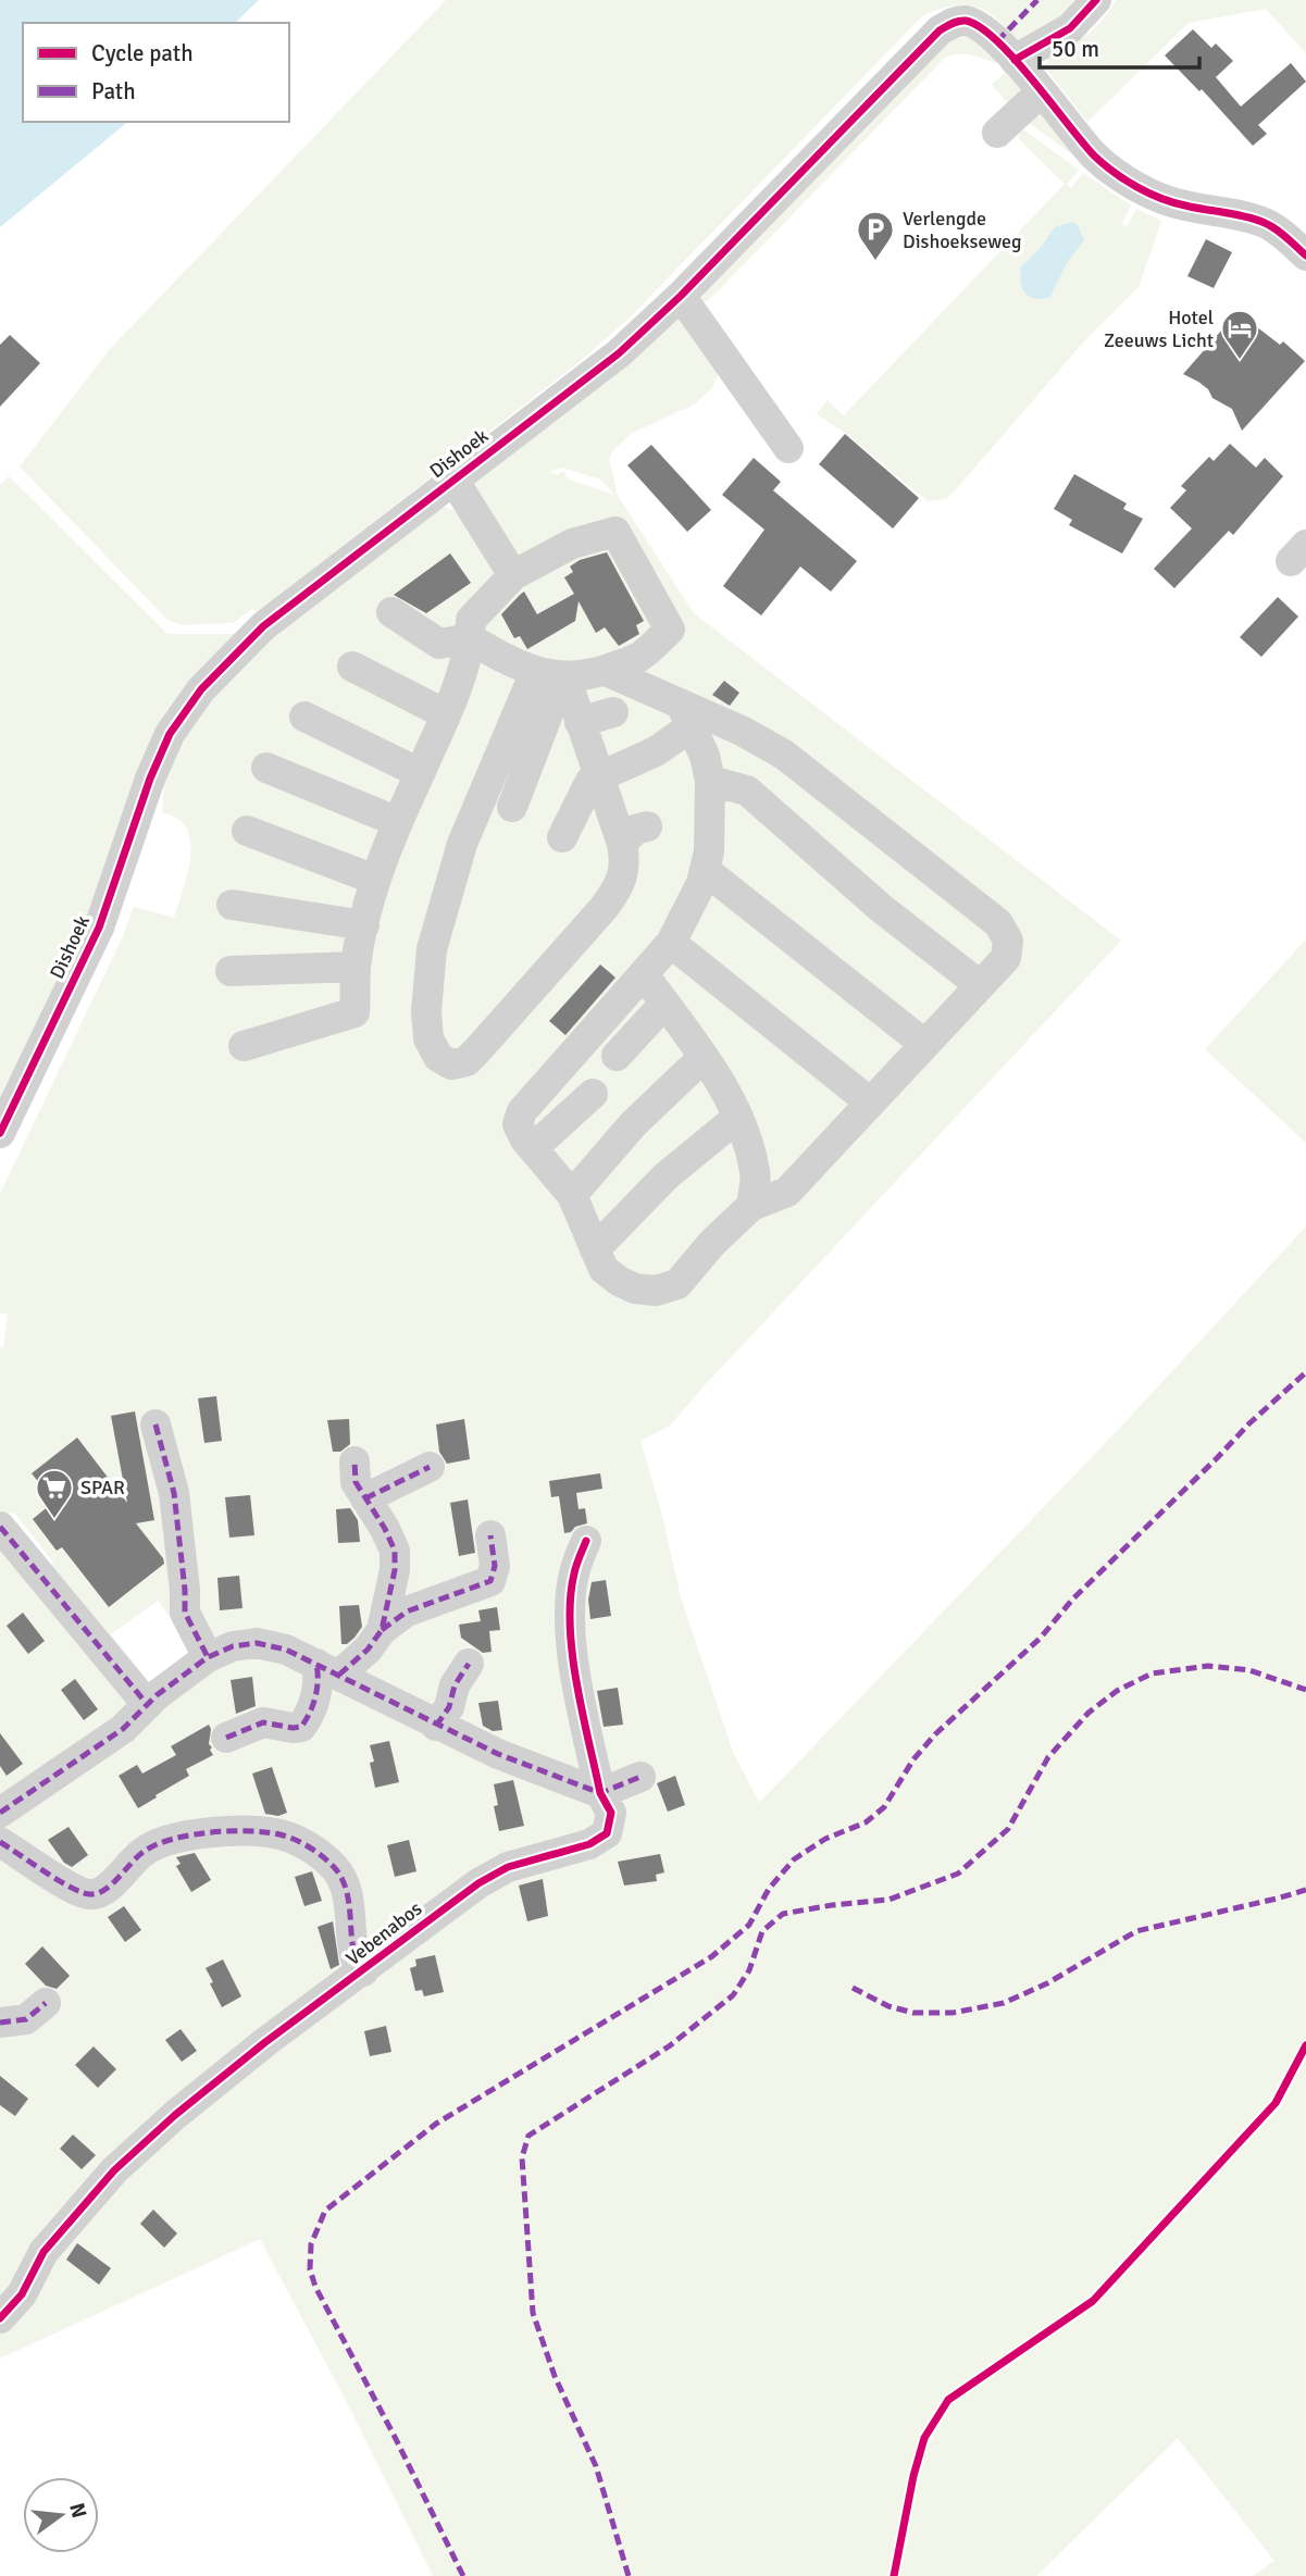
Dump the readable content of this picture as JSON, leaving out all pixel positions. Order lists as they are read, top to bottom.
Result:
{
  "streets": {
    "street": ["Dishoek", "Vebenabos"]
  },
  "places": {
    "parking": ["Verlengde Dishoekseweg"],
    "hotel": ["Hotel Zeeuws Licht"],
    "supermarket": ["SPAR"]
  },
  "legend": ["Cycle path", "Path"],
  "scale_bar": "50 m",
  "north": "right"
}
